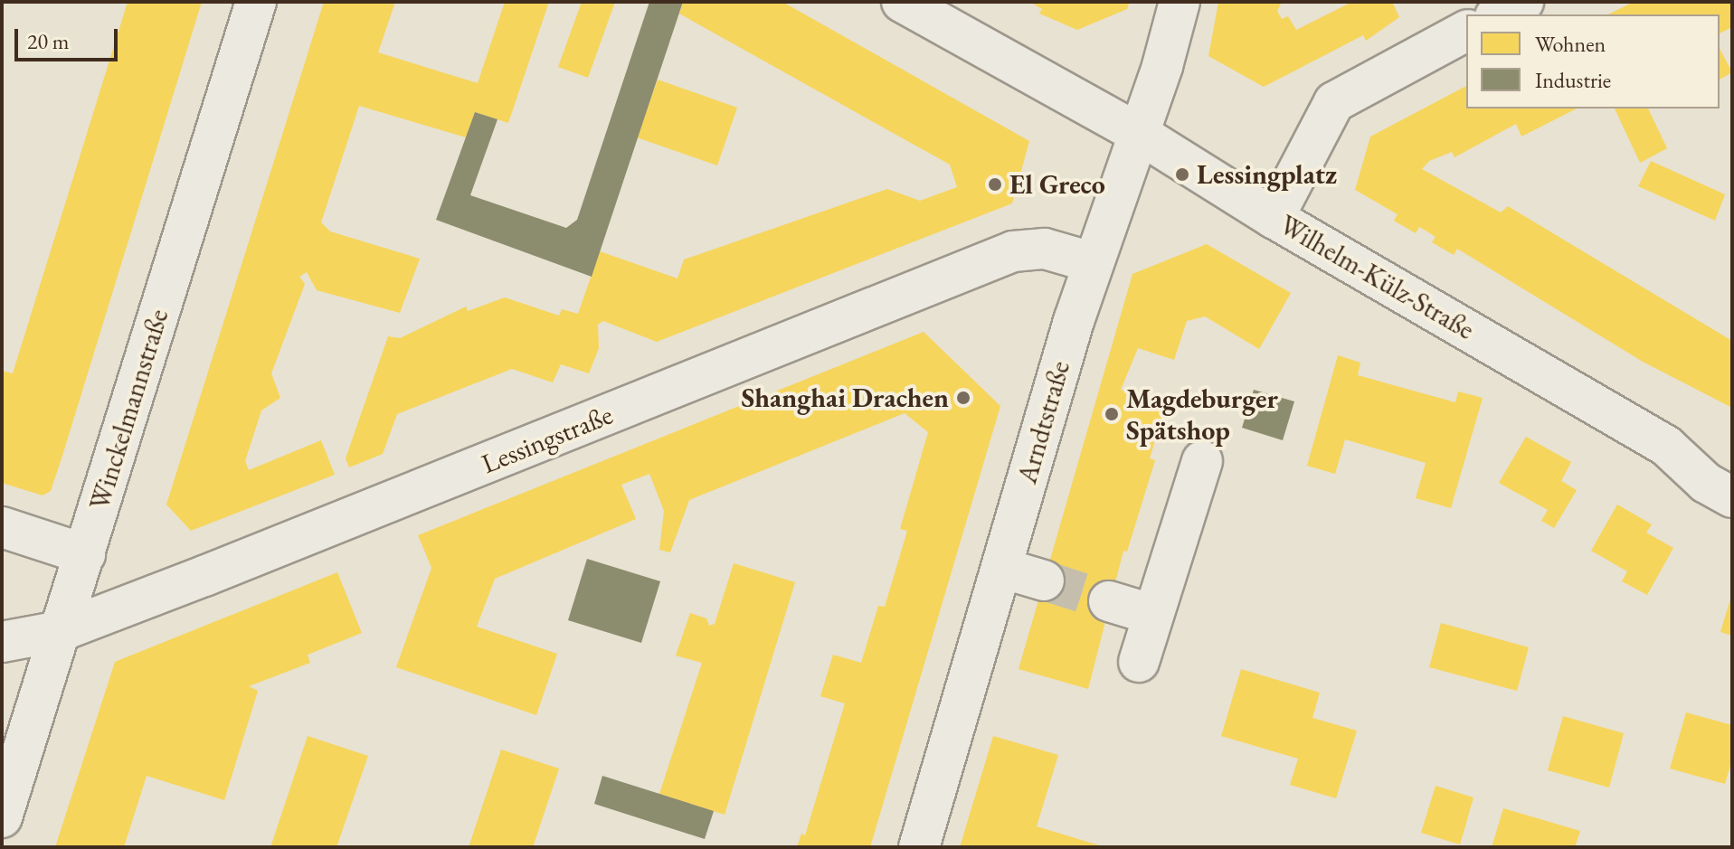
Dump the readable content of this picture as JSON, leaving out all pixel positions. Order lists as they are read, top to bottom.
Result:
{
  "streets": {
    "street": [
      "Wilhelm-Külz-Straße",
      "Winckelmannstraße",
      "Arndtstraße",
      "Lessingstraße"
    ]
  },
  "crossings": [
    ["Wilhelm-Külz-Straße", "Arndtstraße"],
    ["Winckelmannstraße", "Lessingstraße"],
    ["Arndtstraße", "Lessingstraße"]
  ],
  "places": [
    "Lessingplatz",
    "El Greco",
    "Shanghai Drachen",
    "Magdeburger Spätshop"
  ],
  "legend": ["Wohnen", "Industrie"],
  "scale_bar": "20 m"
}
